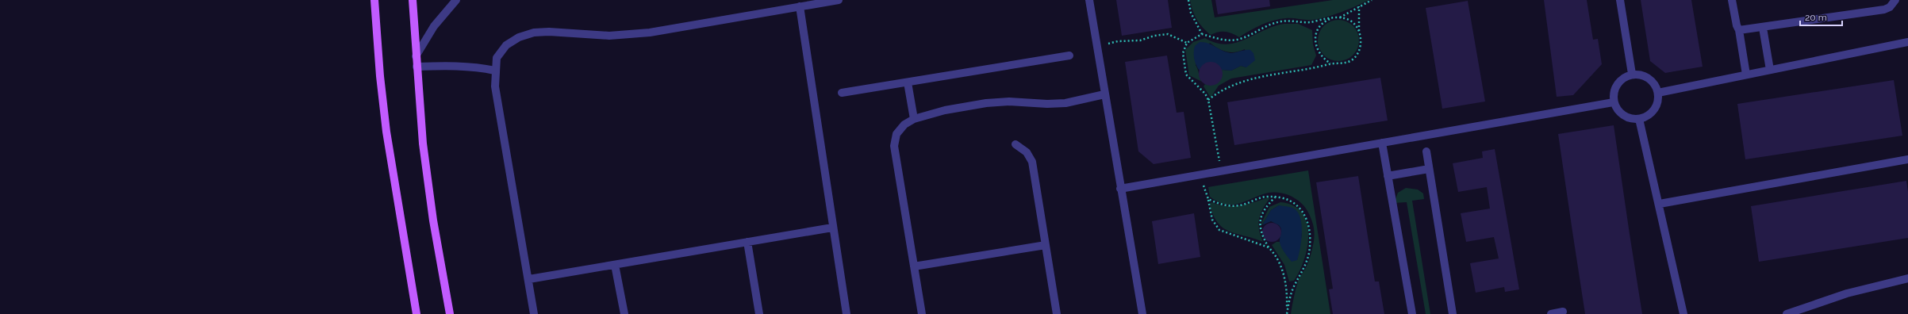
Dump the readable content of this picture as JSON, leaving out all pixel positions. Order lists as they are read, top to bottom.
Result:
{
  "scale_bar": "20 m"
}
